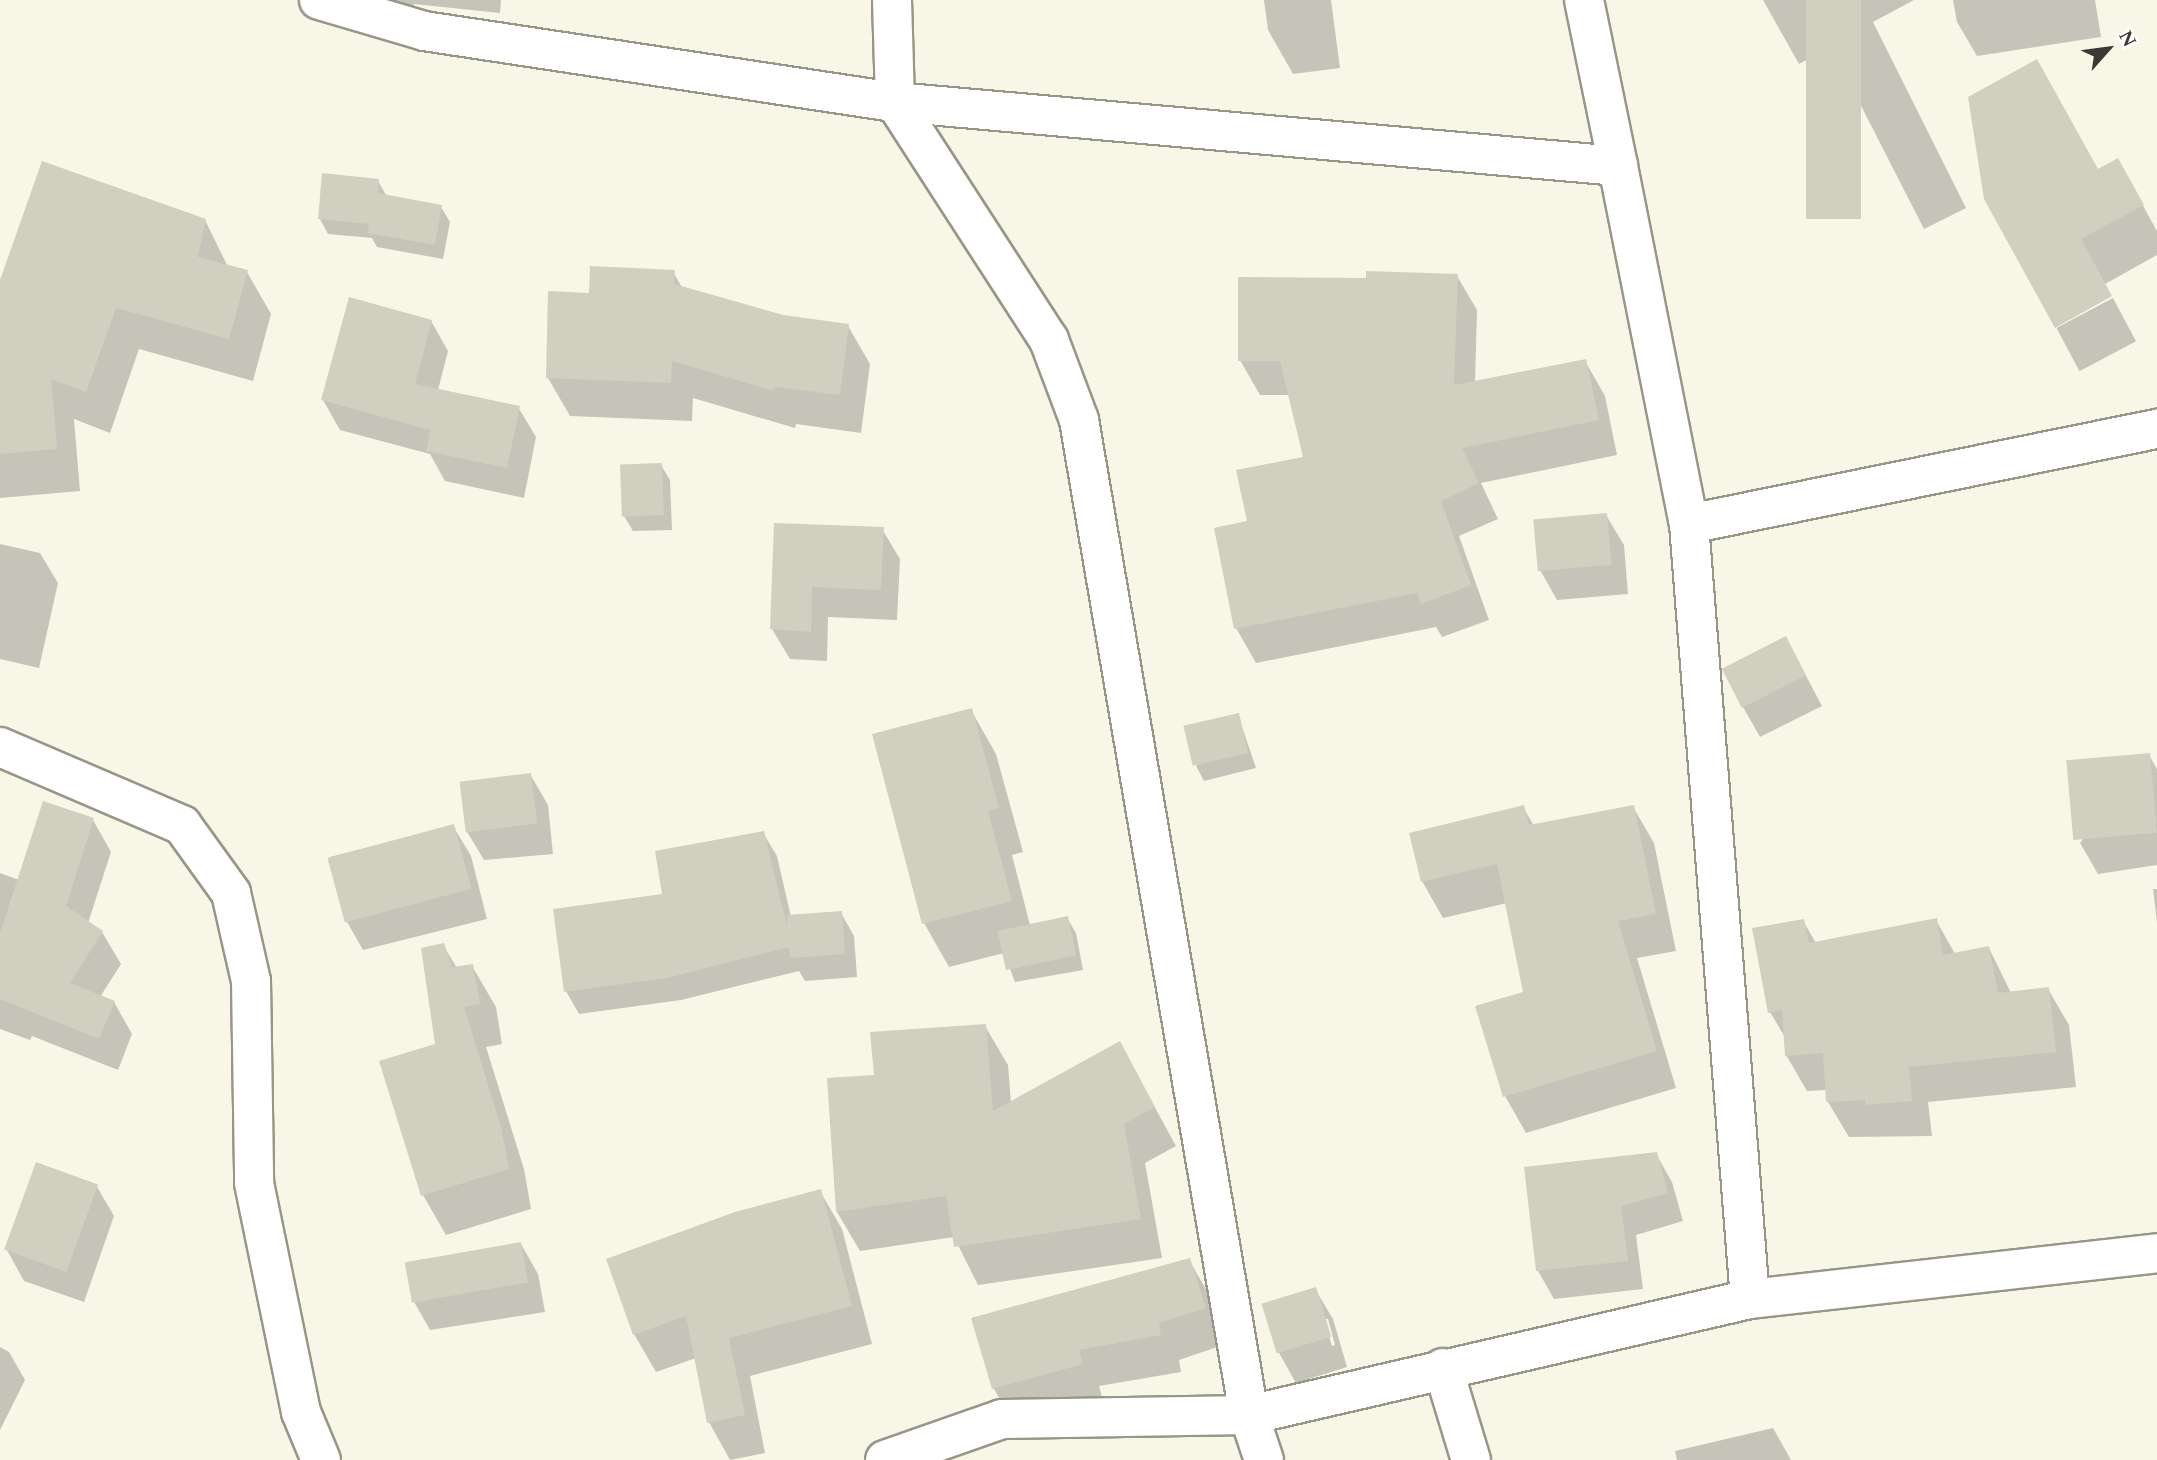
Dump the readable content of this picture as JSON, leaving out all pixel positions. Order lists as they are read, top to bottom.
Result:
{
  "north": "top right"
}
